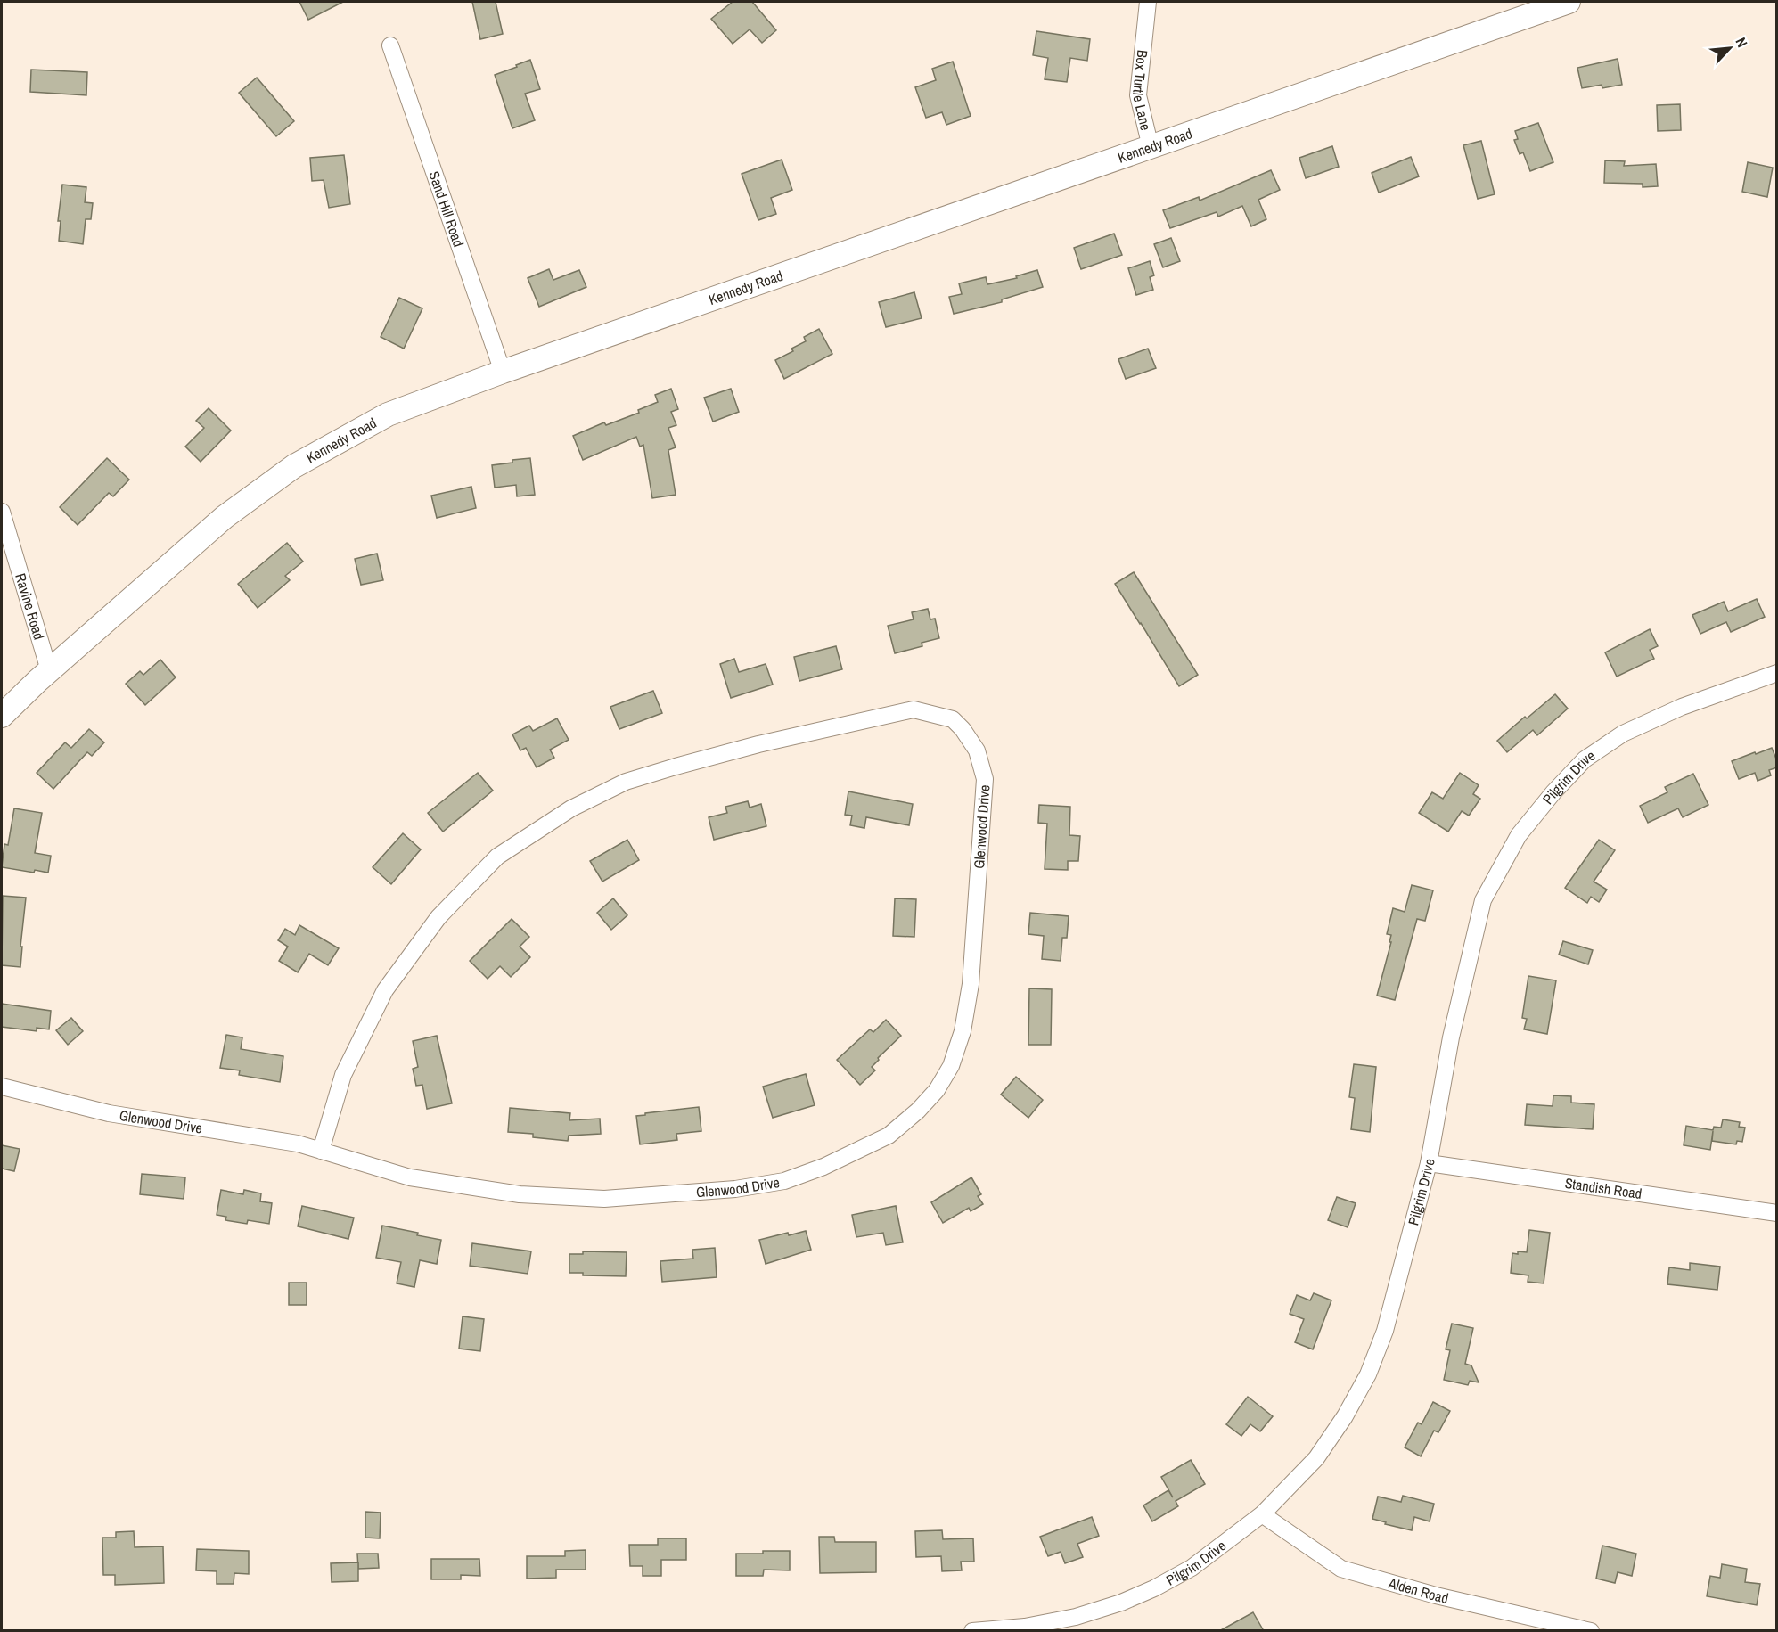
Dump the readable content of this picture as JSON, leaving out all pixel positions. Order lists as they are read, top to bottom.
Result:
{
  "streets": {
    "street": [
      "Box Turtle Lane",
      "Kennedy Road",
      "Sand Hill Road",
      "Ravine Road",
      "Pilgrim Drive",
      "Glenwood Drive",
      "Standish Road",
      "Alden Road"
    ]
  },
  "crossings": [
    ["Box Turtle Lane", "Kennedy Road"],
    ["Kennedy Road", "Sand Hill Road"],
    ["Kennedy Road", "Ravine Road"],
    ["Pilgrim Drive", "Standish Road"],
    ["Pilgrim Drive", "Alden Road"]
  ],
  "north": "top right"
}
